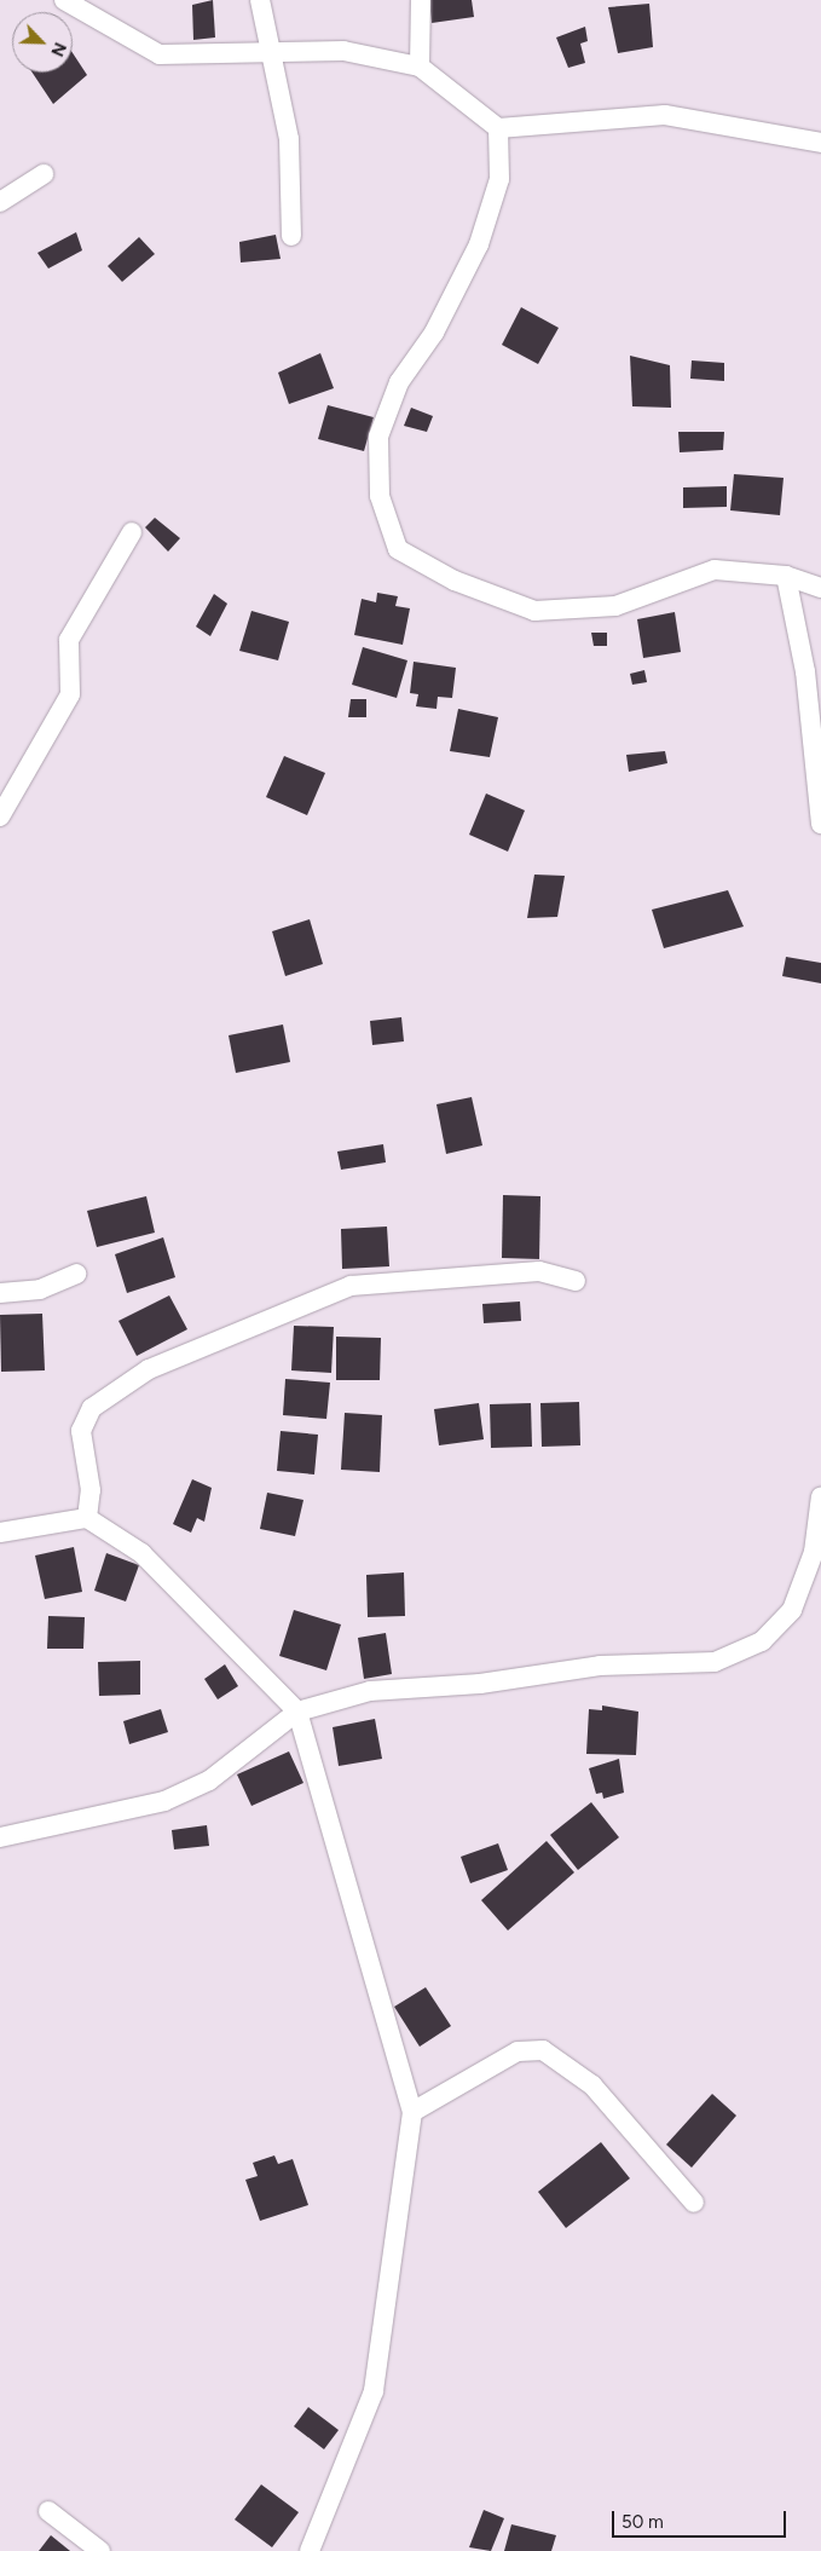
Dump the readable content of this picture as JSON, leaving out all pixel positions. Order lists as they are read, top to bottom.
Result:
{
  "scale_bar": "50 m",
  "north": "bottom right"
}
